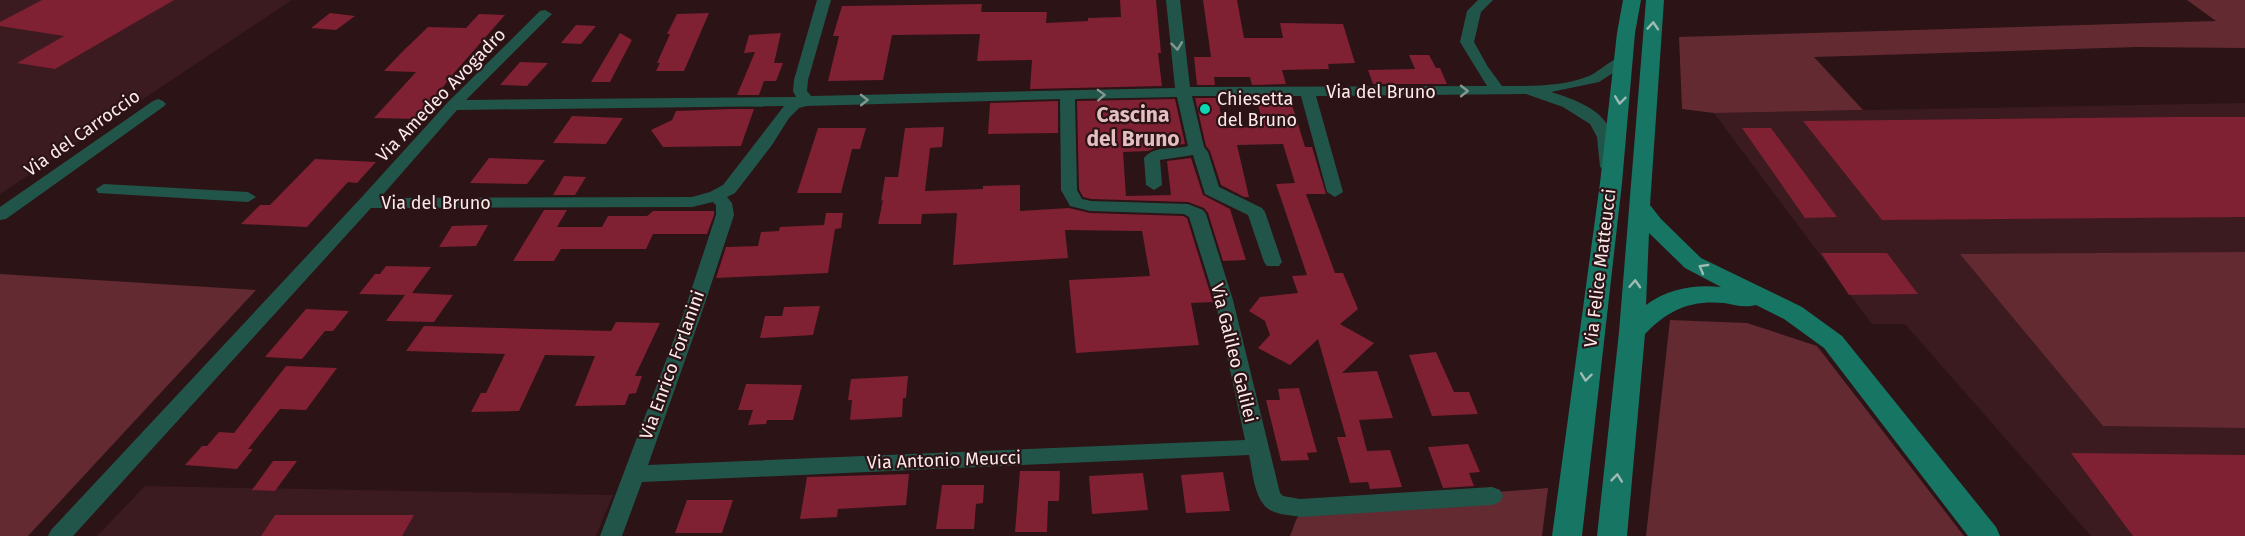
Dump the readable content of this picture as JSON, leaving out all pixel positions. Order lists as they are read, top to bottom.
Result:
{
  "streets": {
    "main road": ["Via Felice Matteucci"],
    "street": [
      "Via del Bruno",
      "Via Amedeo Avogadro",
      "Via del Carroccio",
      "Via Galileo Galilei",
      "Via Enrico Forlanini",
      "Via Antonio Meucci"
    ]
  },
  "crossings": [
    ["Via del Bruno", "Via Amedeo Avogadro"],
    ["Via del Bruno", "Via Felice Matteucci"],
    ["Via del Bruno", "Via Galileo Galilei"],
    ["Via del Bruno", "Via Enrico Forlanini"],
    ["Via Galileo Galilei", "Via Antonio Meucci"],
    ["Via Enrico Forlanini", "Via Antonio Meucci"]
  ],
  "districts": ["Cascina del Bruno"],
  "places": ["Chiesetta del Bruno"]
}
